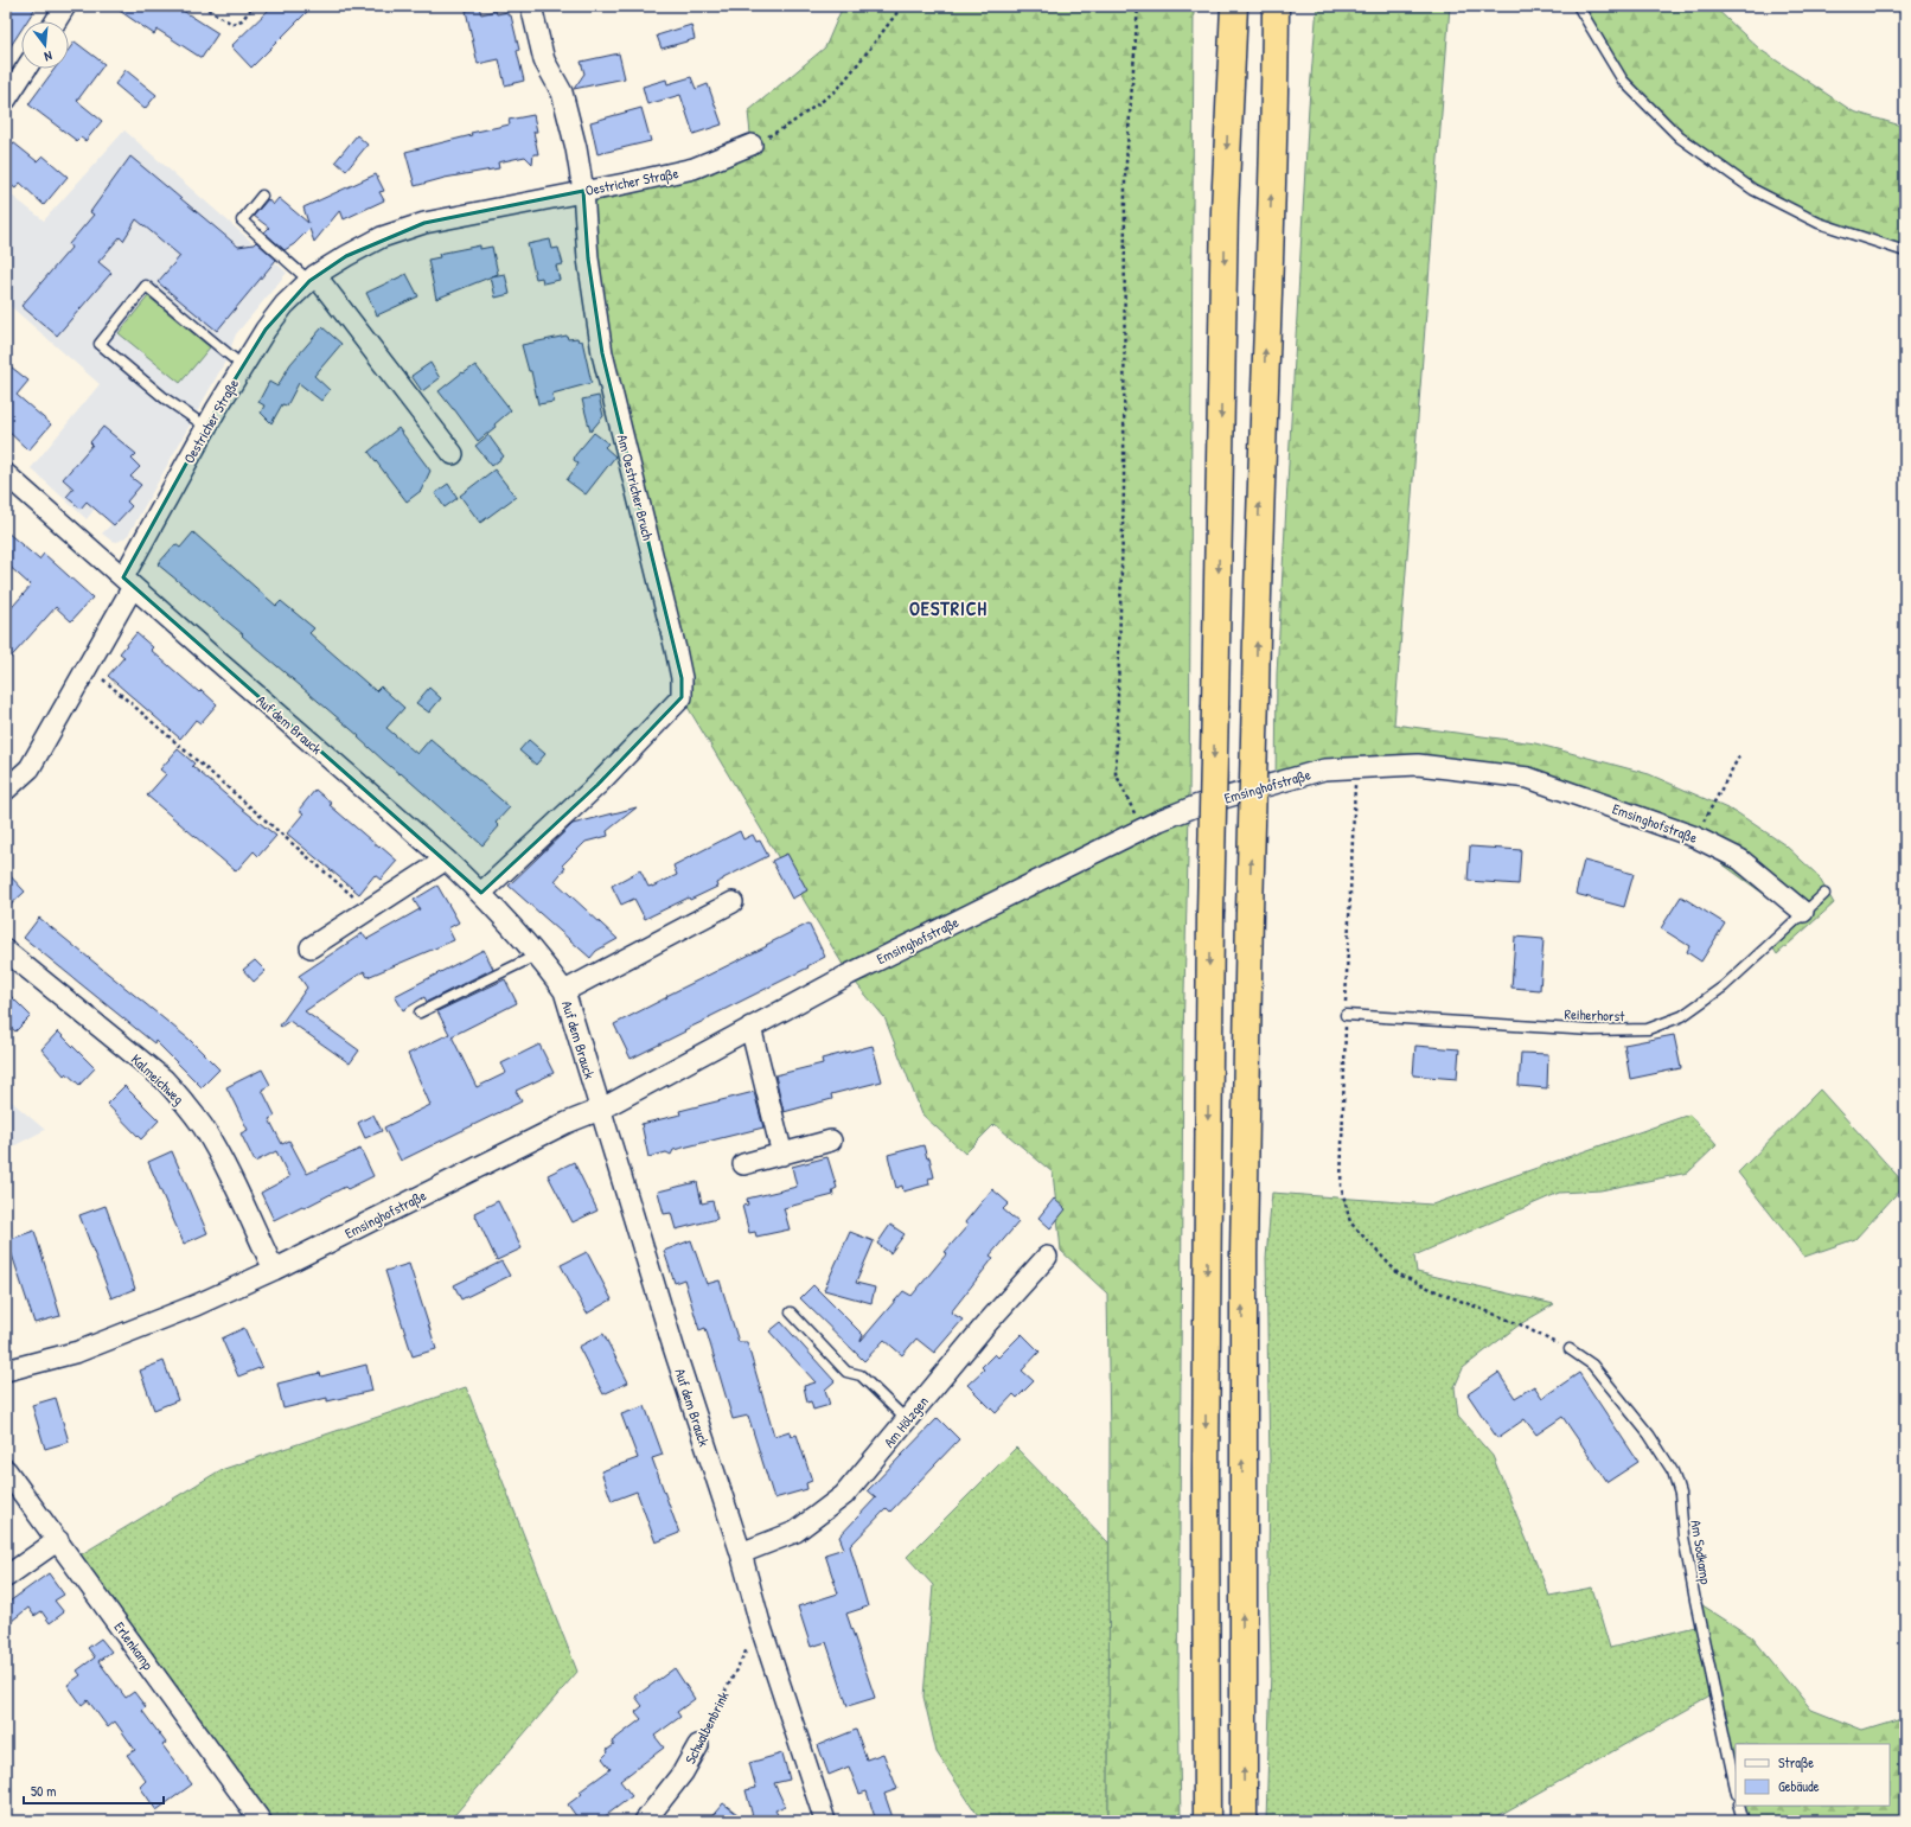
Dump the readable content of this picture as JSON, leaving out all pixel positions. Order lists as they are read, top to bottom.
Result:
{
  "streets": {
    "street": [
      "Oestricher Straße",
      "Am Oestricher Bruch",
      "Auf dem Brauck",
      "Emsinghofstraße",
      "Kalmeichweg",
      "Am Hölzgen",
      "Erlenkamp",
      "Schwalbenbrink"
    ],
    "lane": ["Reiherhorst", "Am Sodkamp"]
  },
  "crossings": [
    ["Oestricher Straße", "Am Oestricher Bruch"],
    ["Oestricher Straße", "Auf dem Brauck"],
    ["Am Oestricher Bruch", "Auf dem Brauck"],
    ["Auf dem Brauck", "Emsinghofstraße"],
    ["Auf dem Brauck", "Am Hölzgen"],
    ["Auf dem Brauck", "Schwalbenbrink"],
    ["Emsinghofstraße", "Reiherhorst"],
    ["Emsinghofstraße", "Kalmeichweg"]
  ],
  "districts": ["OESTRICH"],
  "legend": ["Straße", "Gebäude"],
  "scale_bar": "50 m",
  "north": "bottom"
}
